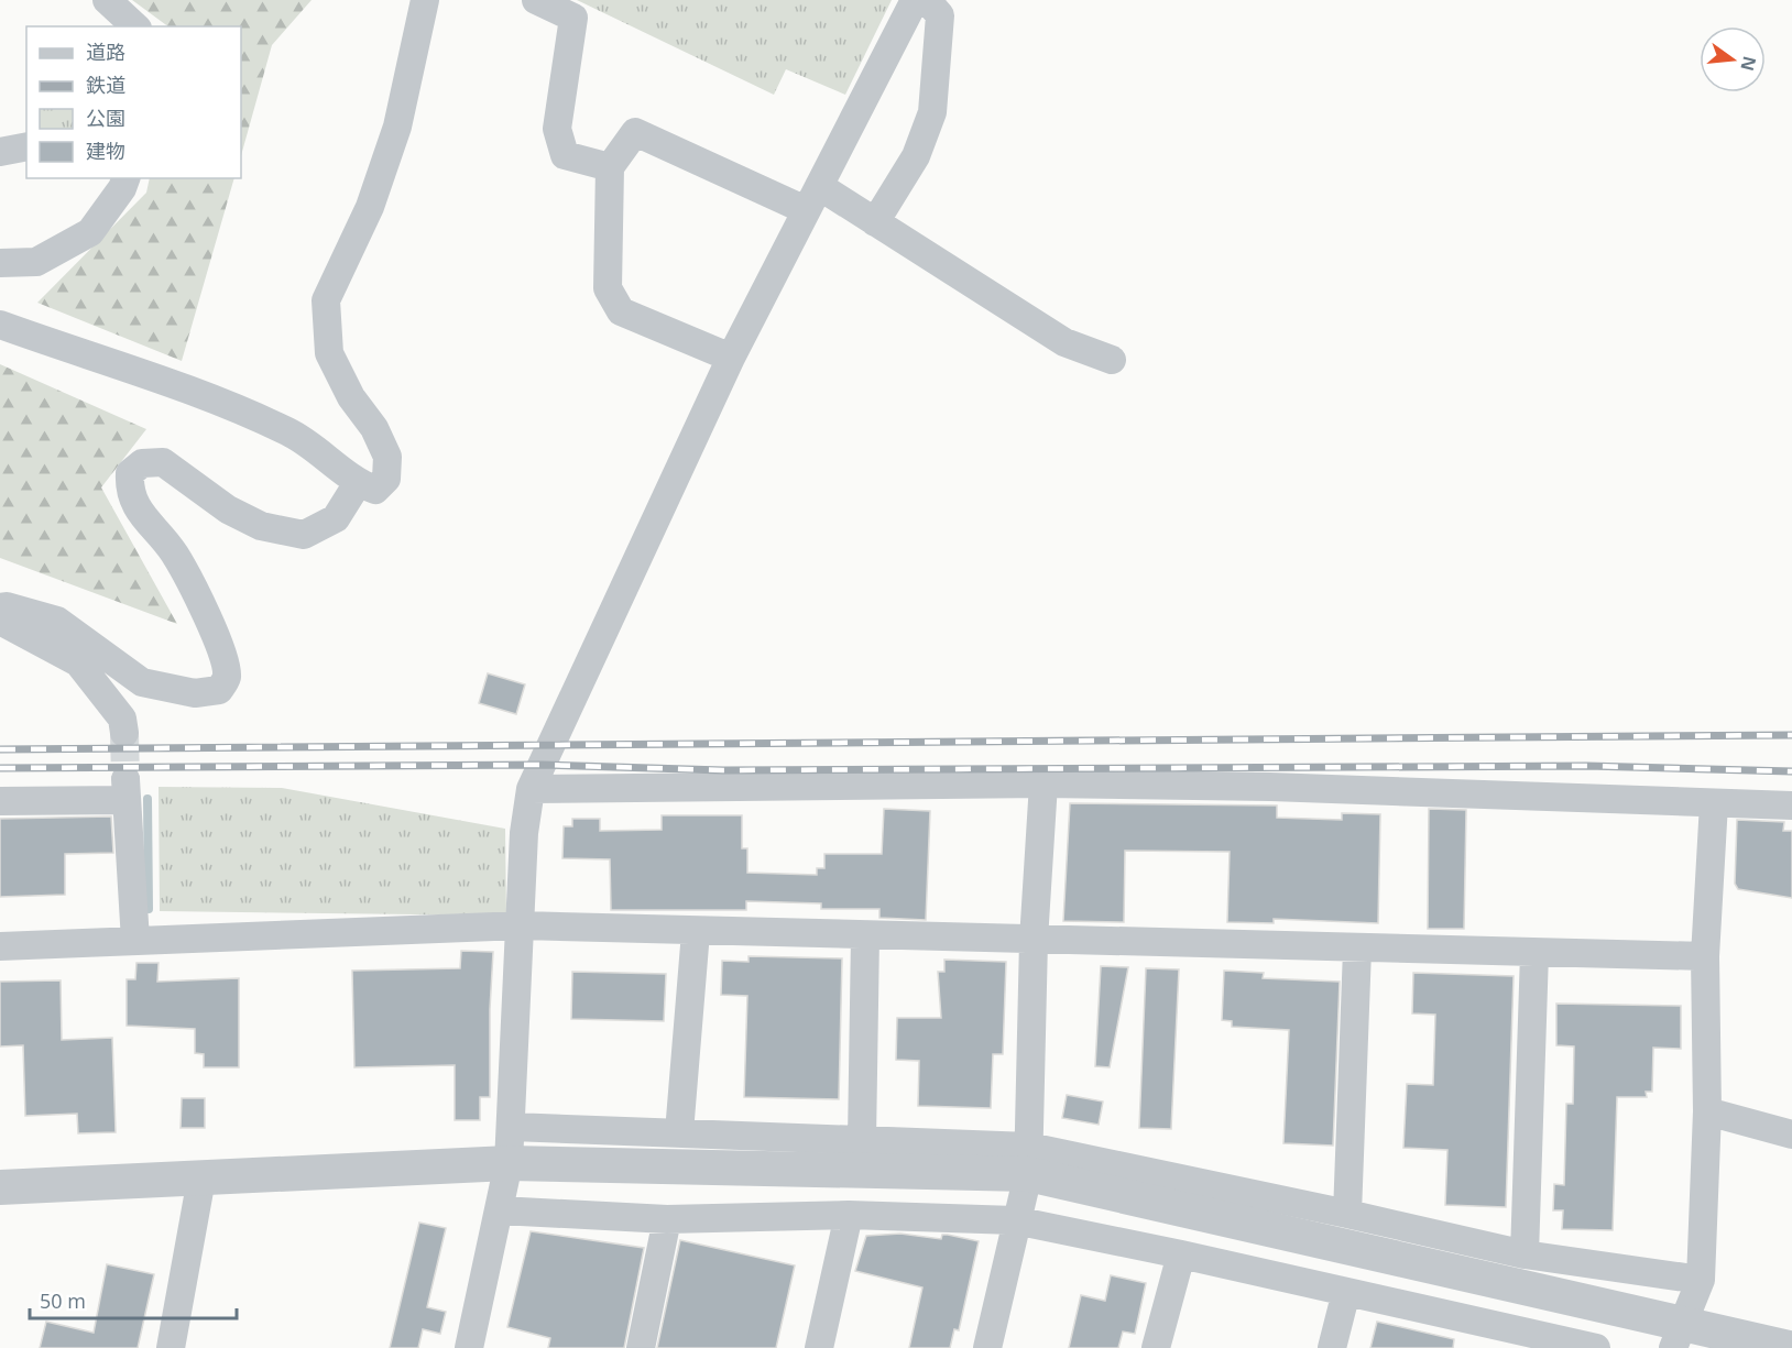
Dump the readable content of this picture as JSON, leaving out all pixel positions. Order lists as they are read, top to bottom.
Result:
{
  "legend": [
    "道路",
    "鉄道",
    "公園",
    "建物"
  ],
  "scale_bar": "50 m",
  "north": "right"
}
